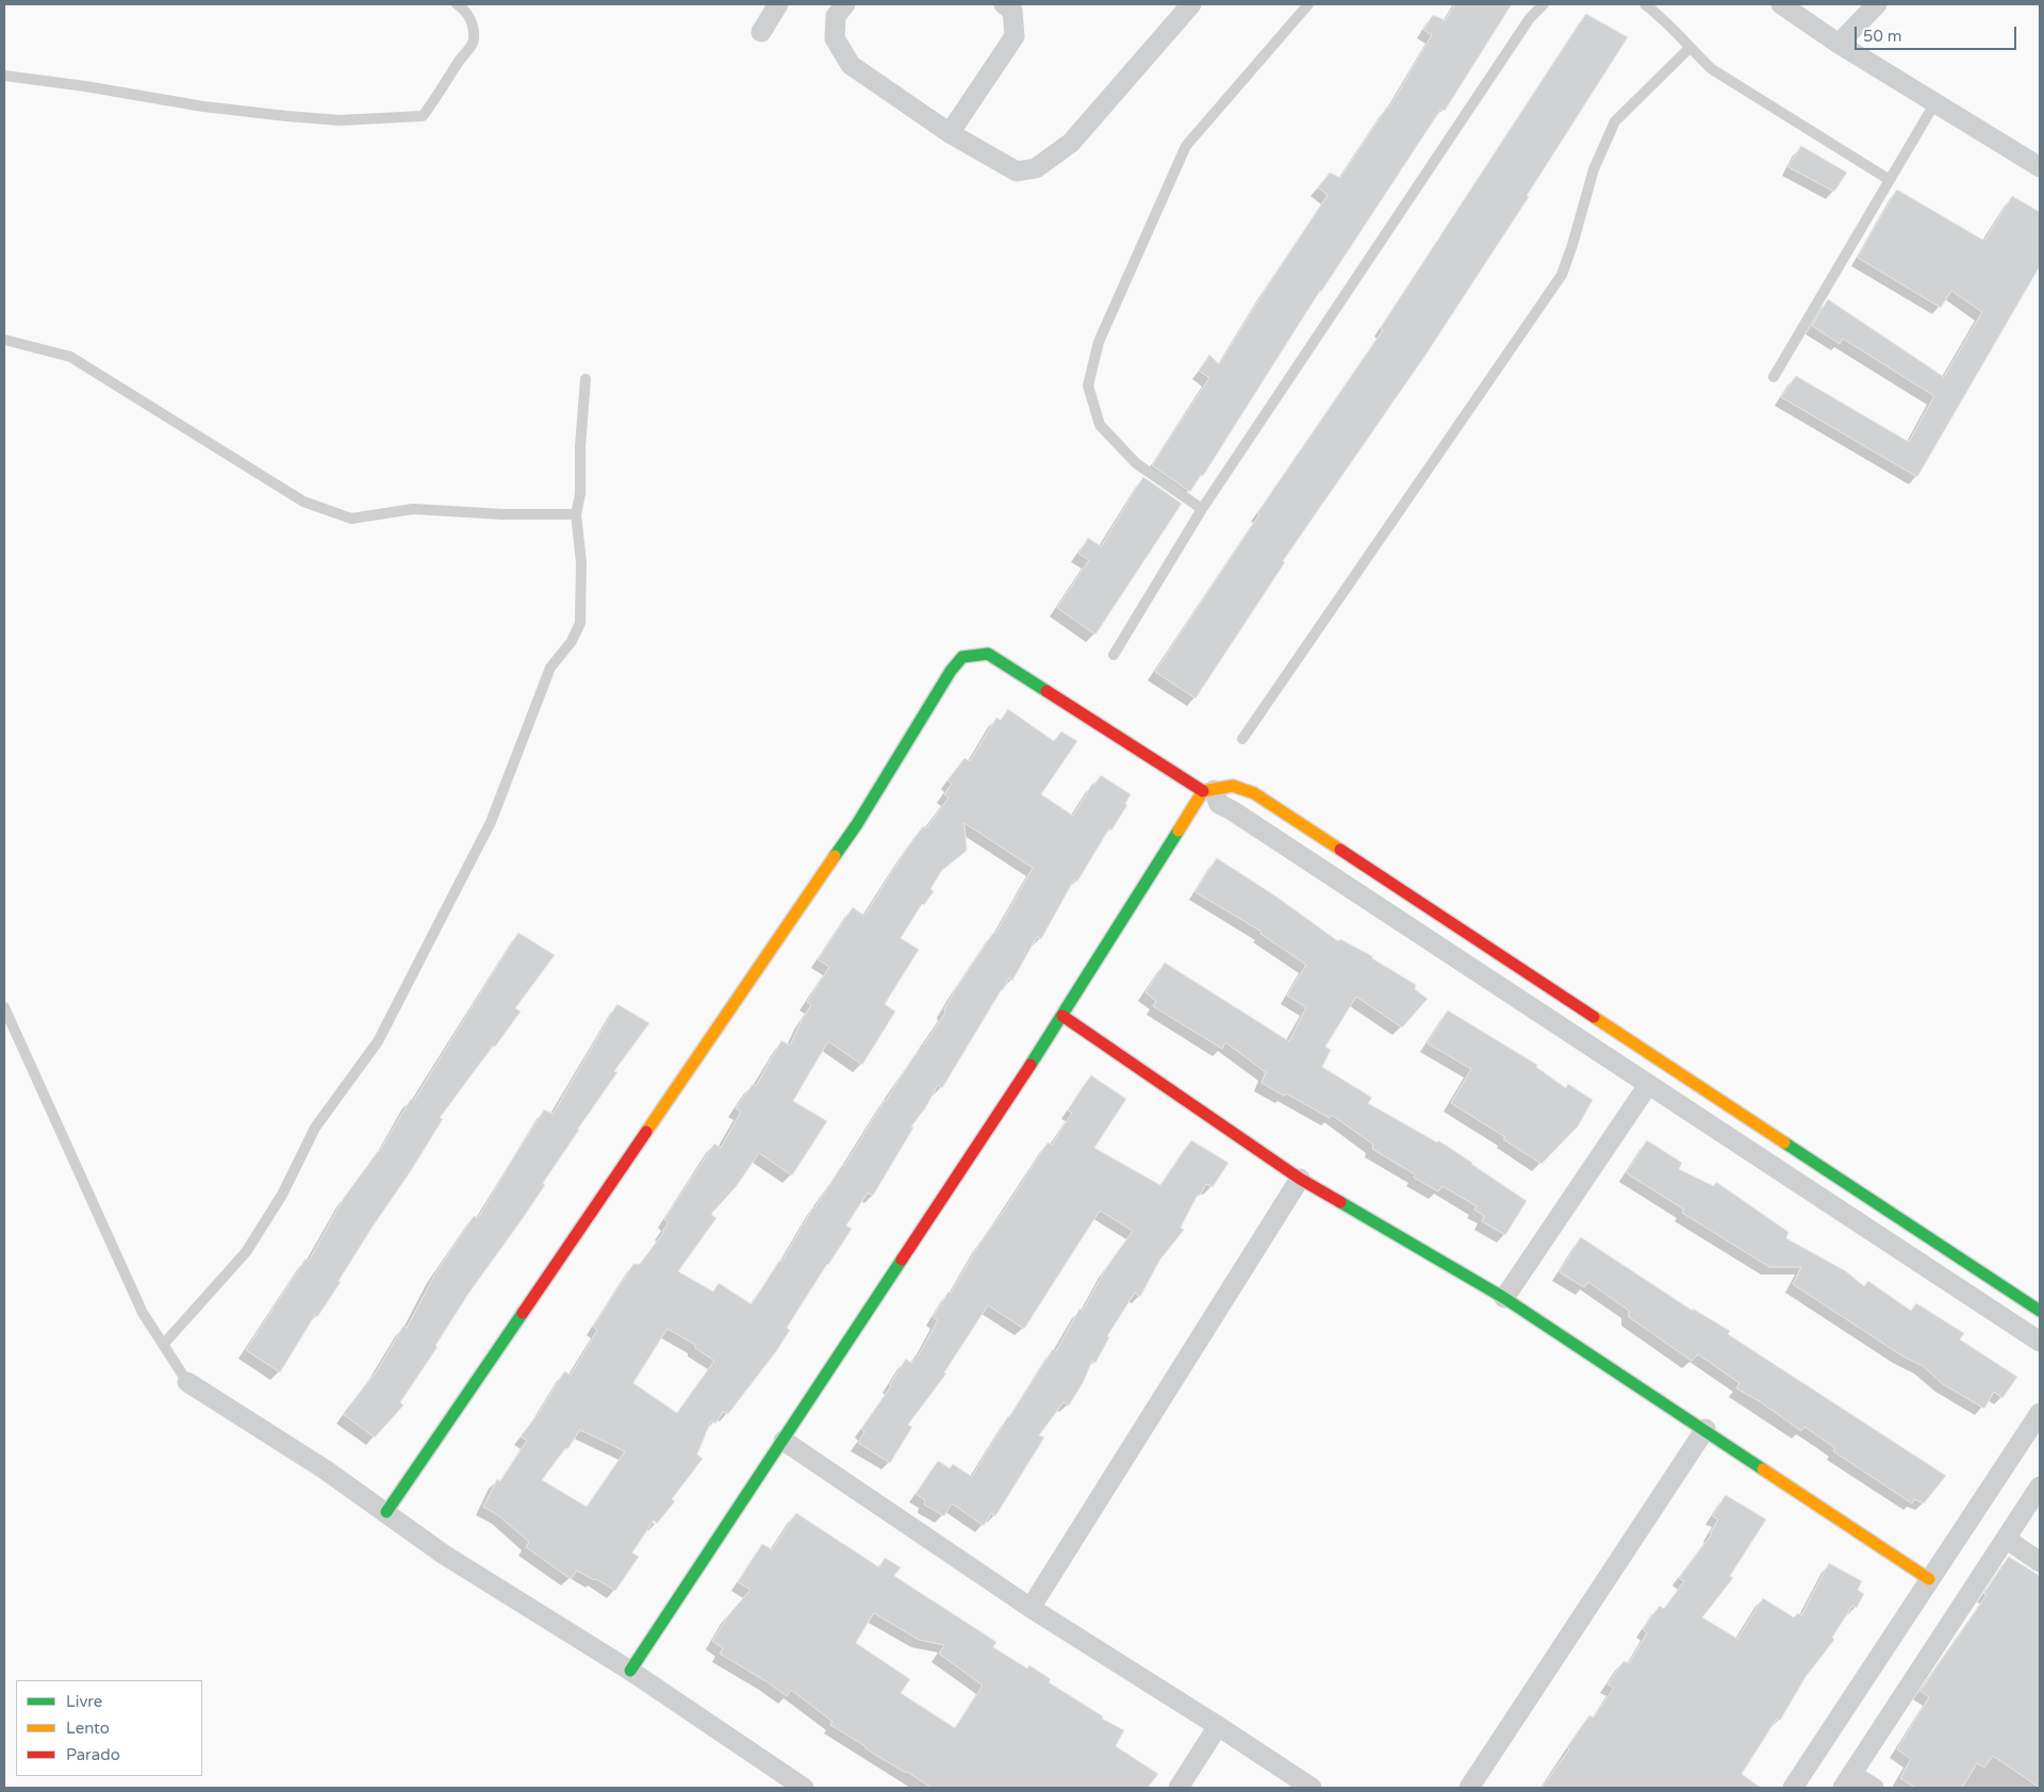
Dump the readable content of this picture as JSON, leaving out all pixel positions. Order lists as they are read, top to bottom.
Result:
{
  "legend": ["Livre", "Lento", "Parado"],
  "scale_bar": "50 m"
}
